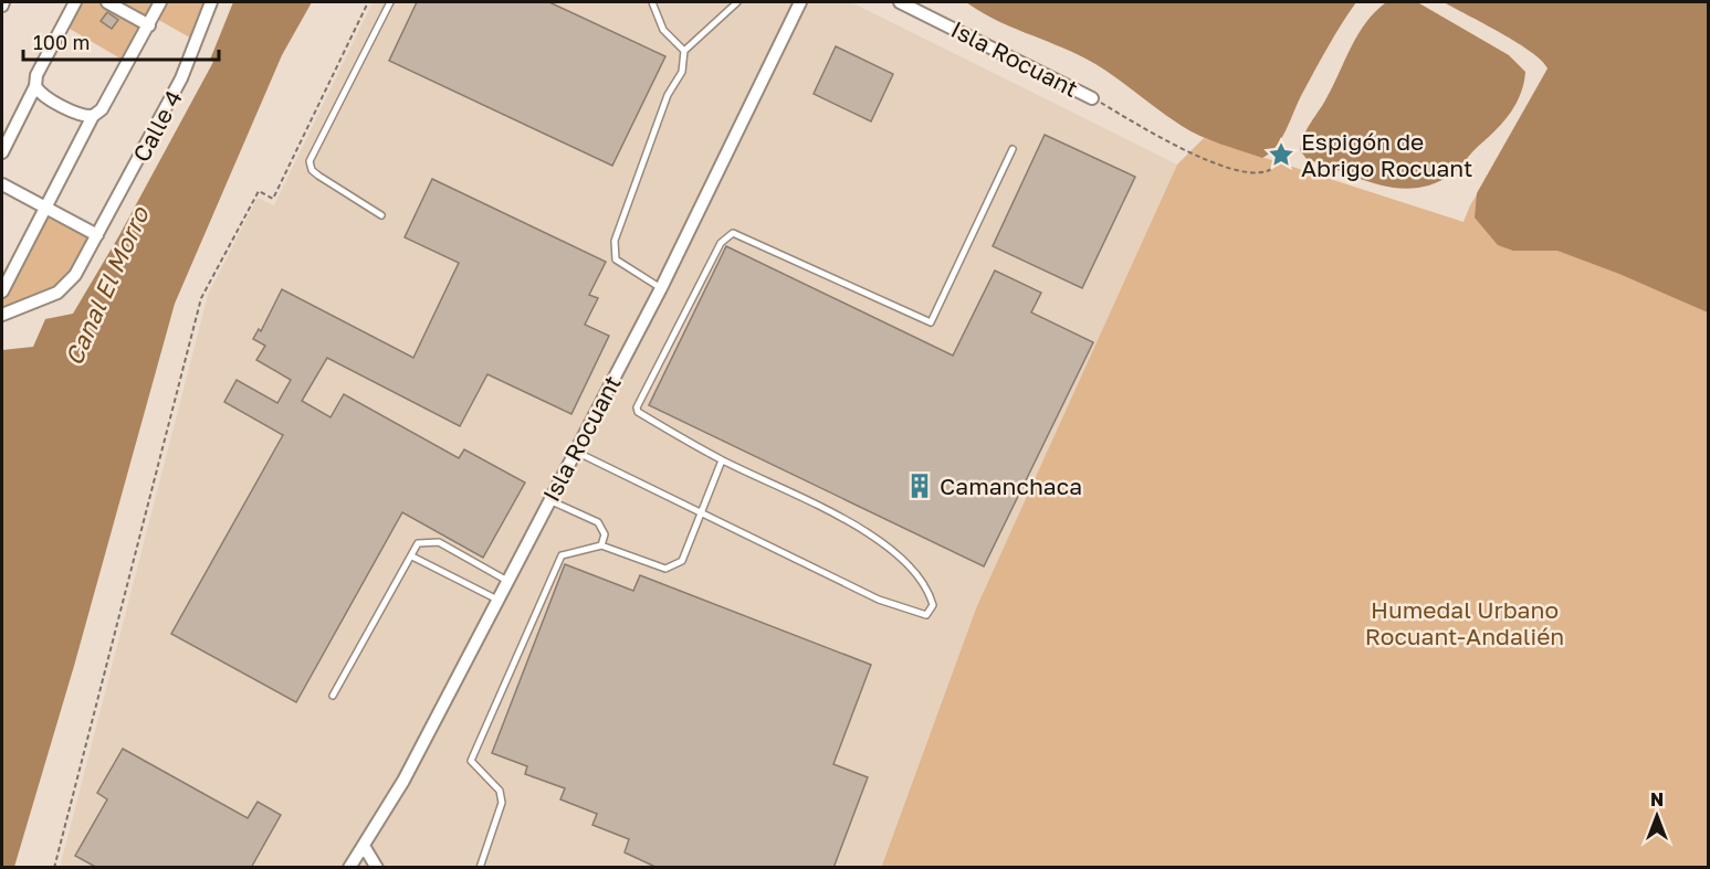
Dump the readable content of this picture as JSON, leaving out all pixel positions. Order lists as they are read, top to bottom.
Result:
{
  "streets": {
    "street": ["Isla Rocuant", "Calle 4"]
  },
  "water": ["Canal El Morro"],
  "parks": ["Humedal Urbano Rocuant-Andalién"],
  "places": {
    "place": ["Espigón de Abrigo Rocuant"],
    "building": ["Camanchaca"]
  },
  "scale_bar": "100 m",
  "north": "top"
}
